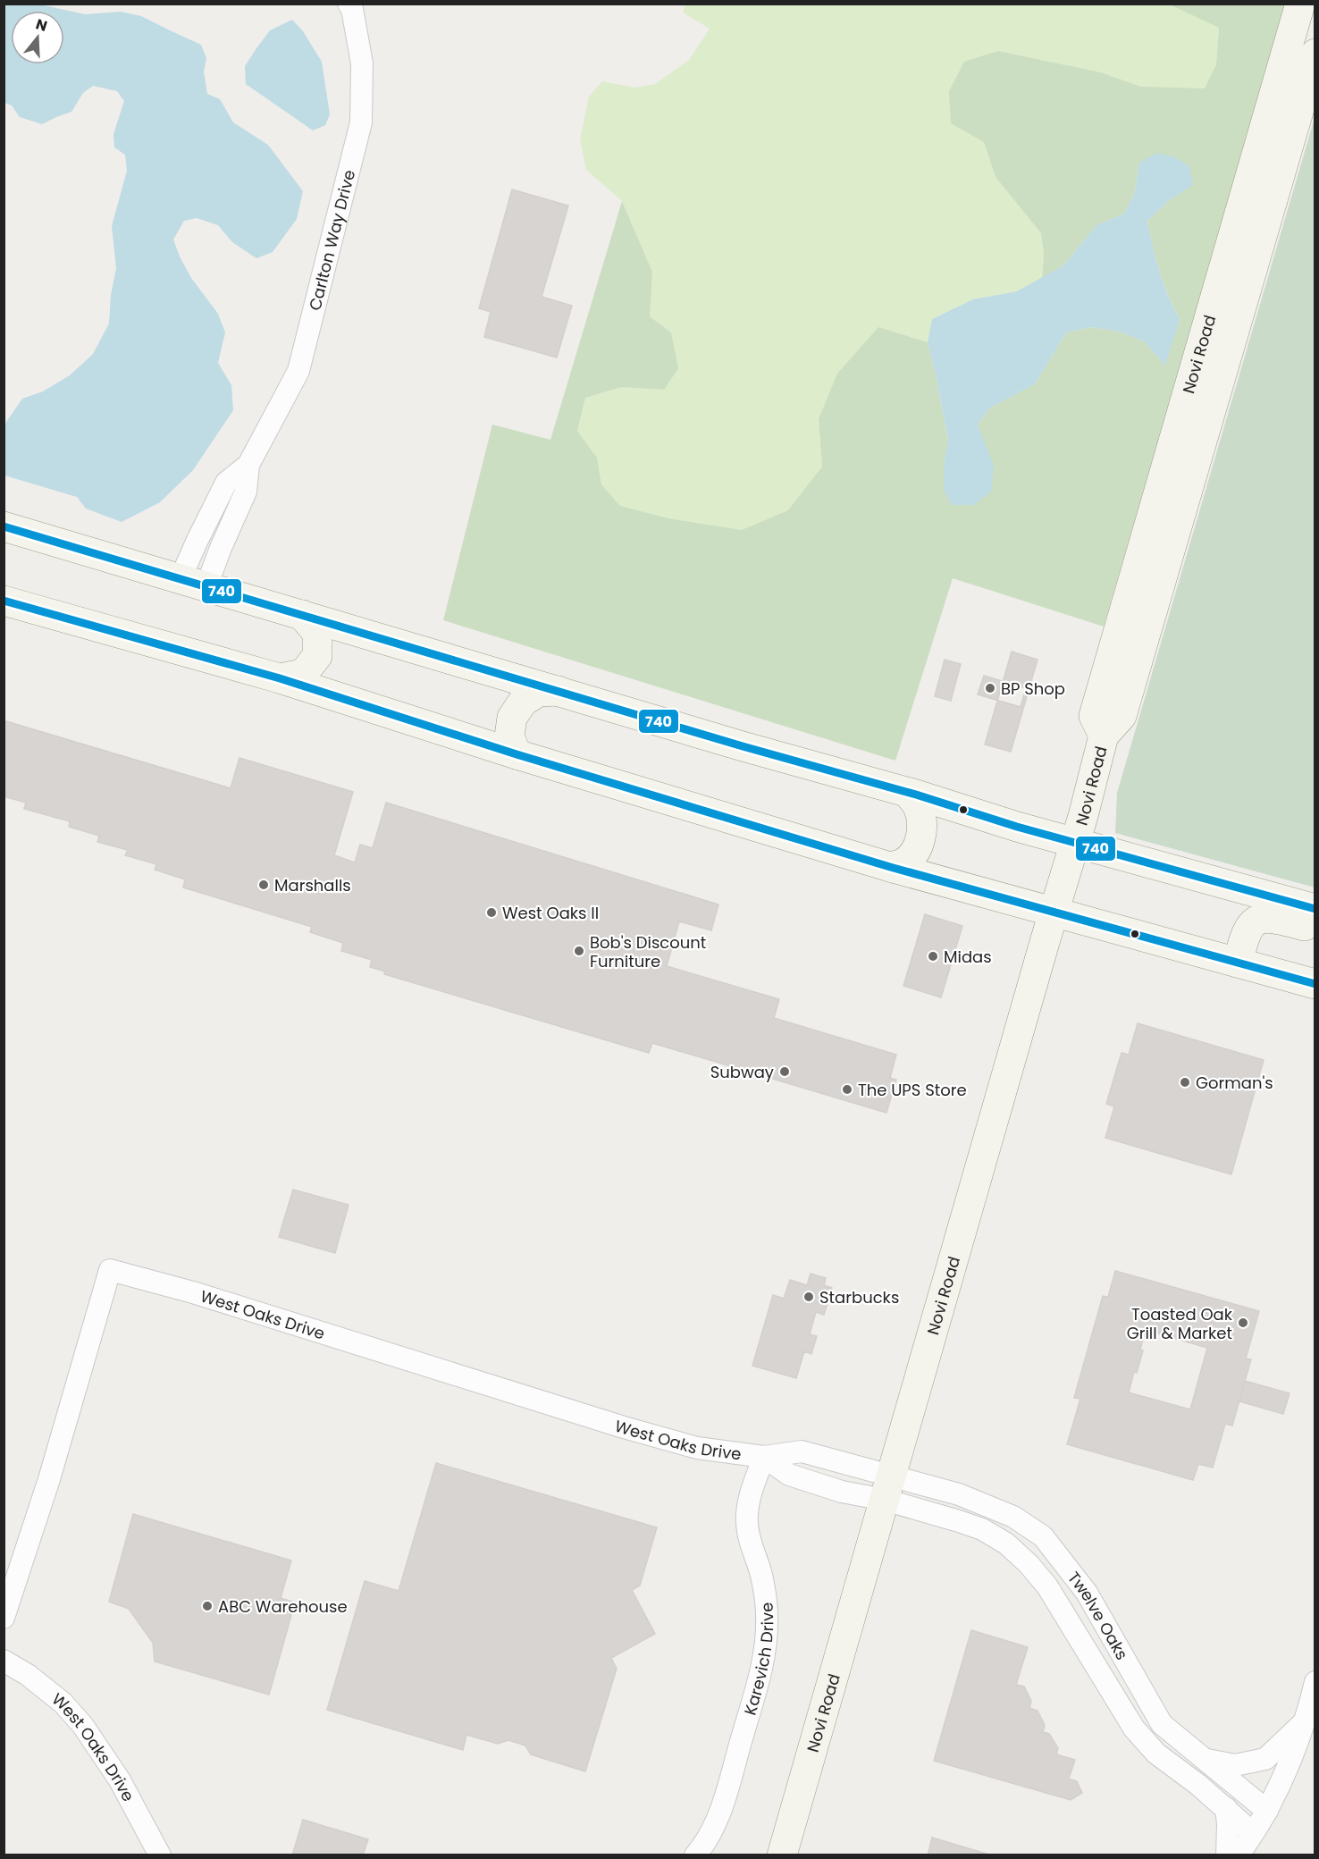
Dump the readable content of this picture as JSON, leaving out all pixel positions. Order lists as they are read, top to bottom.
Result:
{
  "streets": {
    "main road": ["Novi Road"],
    "street": [
      "Carlton Way Drive",
      "West Oaks Drive",
      "Twelve Oaks",
      "Karevich Drive"
    ]
  },
  "crossings": [
    ["Novi Road", "West Oaks Drive"],
    ["Novi Road", "Twelve Oaks"],
    ["West Oaks Drive", "Twelve Oaks"],
    ["West Oaks Drive", "Karevich Drive"]
  ],
  "places": [
    "BP Shop",
    "Marshalls",
    "West Oaks II",
    "Bob's Discount Furniture",
    "Midas",
    "Subway",
    "Gorman's",
    "The UPS Store",
    "Starbucks",
    "Toasted Oak Grill & Market",
    "ABC Warehouse"
  ],
  "lines": ["transit line 740"],
  "north": "top"
}
